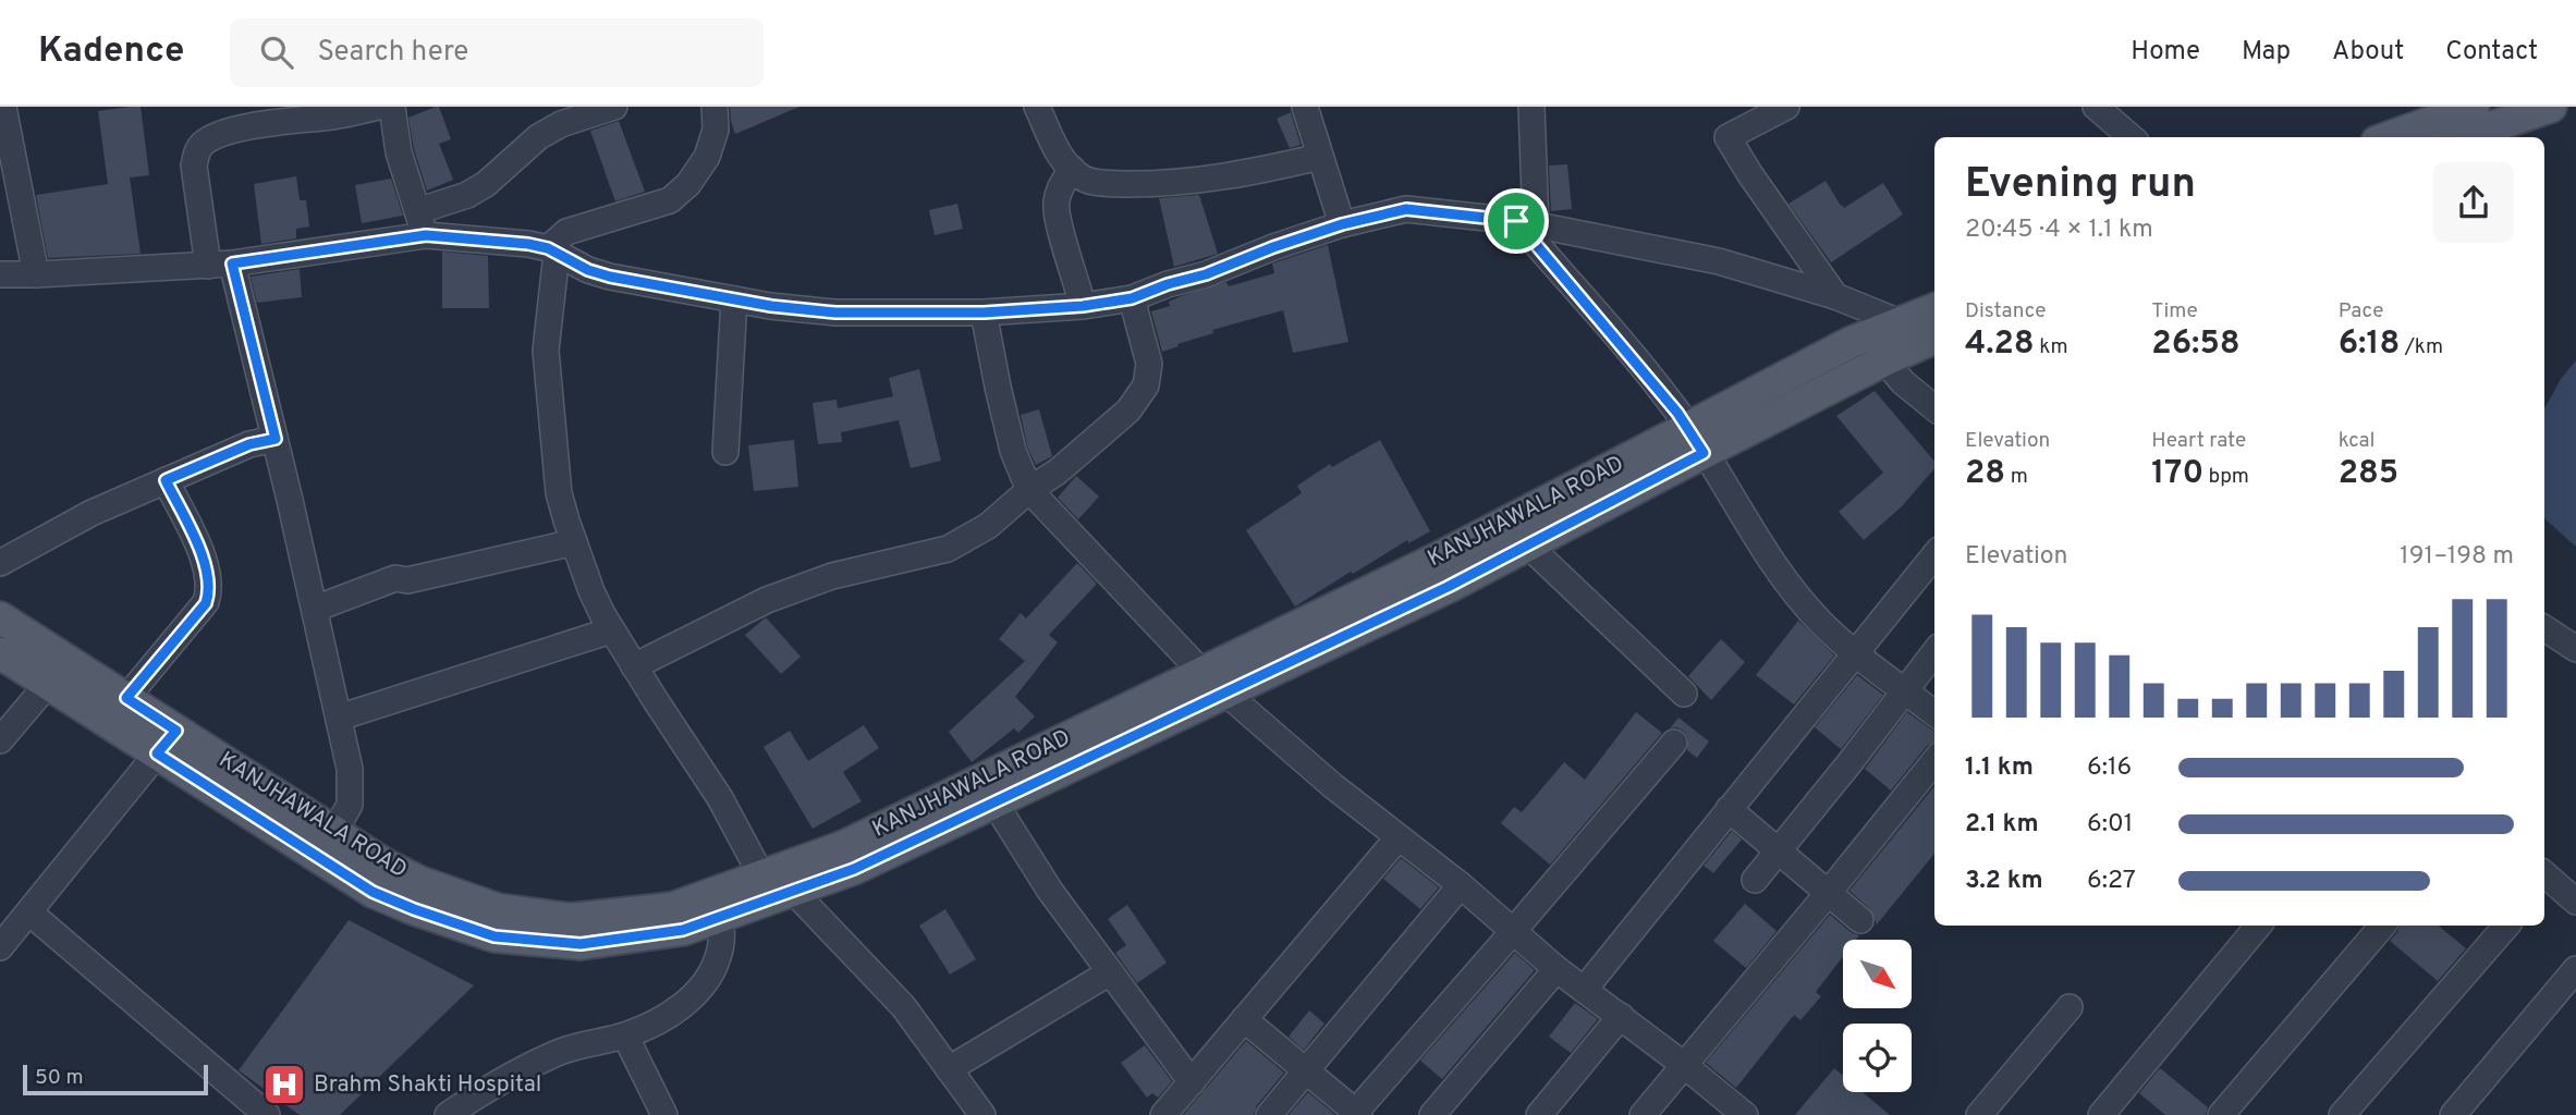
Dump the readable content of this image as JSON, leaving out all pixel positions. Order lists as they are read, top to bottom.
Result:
{
  "streets": {
    "main road": ["KANJHAWALA ROAD"]
  },
  "places": {
    "hospital": ["Brahm Shakti Hospital"]
  },
  "scale_bar": "50 m",
  "north": "bottom right",
  "page": {
    "header": "Kadence",
    "search": "Search here",
    "nav": [
      "Home",
      "Map",
      "About",
      "Contact"
    ],
    "heading": ["Evening run", "20:45 · 4 × 1.1 km"],
    "stats": [
      ["Distance", "4.28 km"],
      ["Time", "26:58"],
      ["Pace", "6:18 /km"],
      ["Elevation", "28 m"],
      ["Heart rate", "170 bpm"],
      ["kcal", "285"]
    ],
    "chart": ["Elevation", "191–198 m"],
    "list": [
      {
        "name": "1.1 km",
        "note": "6:16"
      },
      {
        "name": "2.1 km",
        "note": "6:01"
      },
      {
        "name": "3.2 km",
        "note": "6:27"
      }
    ],
    "scale": "50 m"
  }
}
